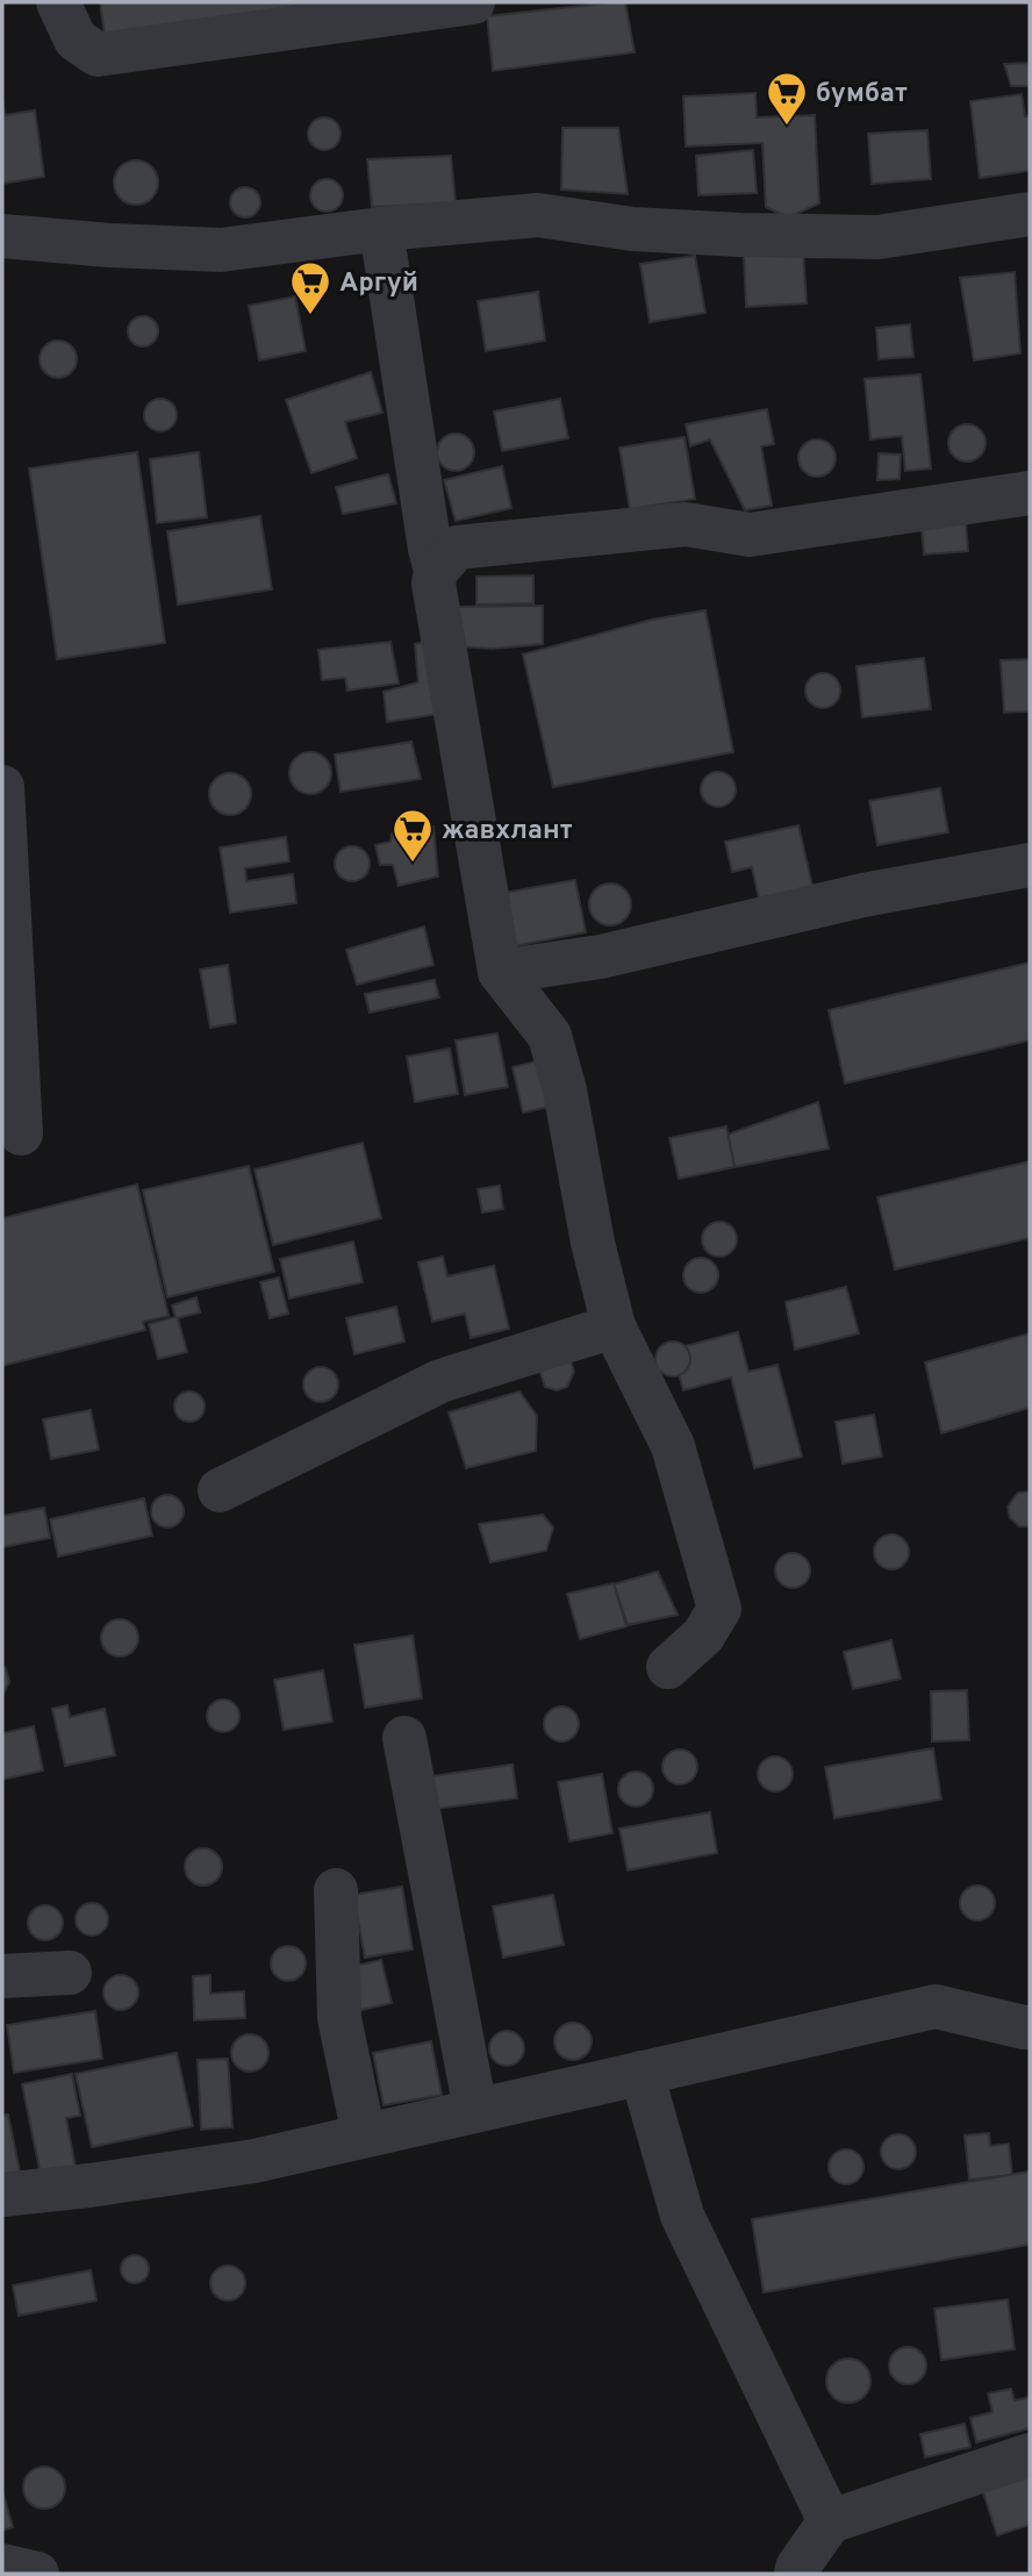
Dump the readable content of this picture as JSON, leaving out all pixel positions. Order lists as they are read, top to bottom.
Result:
{
  "places": {
    "supermarket": ["бумбат", "Аргуй", "жавхлант"]
  }
}
